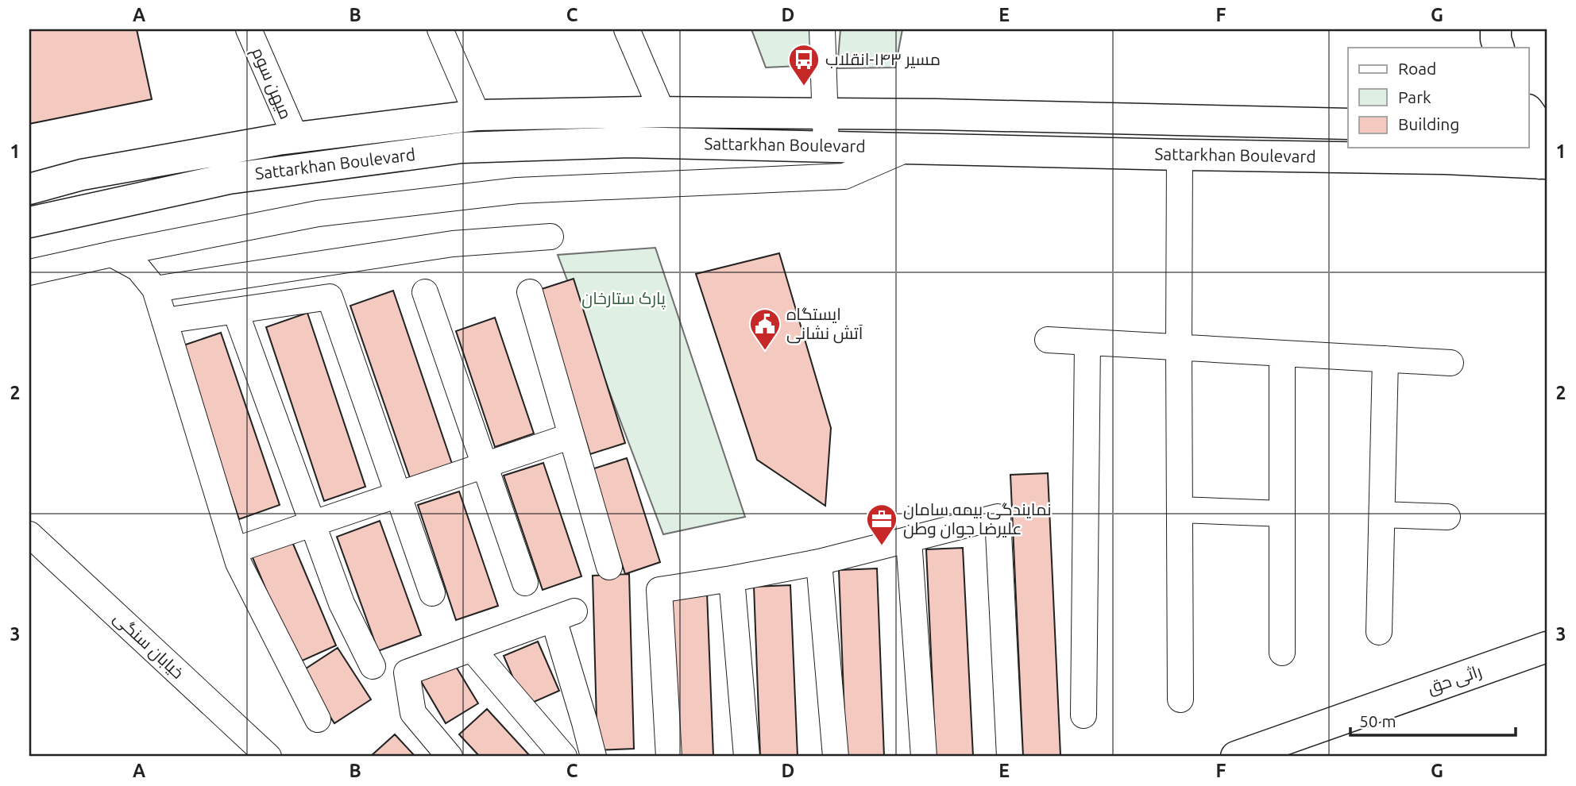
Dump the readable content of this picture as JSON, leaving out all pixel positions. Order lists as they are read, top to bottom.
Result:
{
  "streets": {
    "main road": ["Sattarkhan Boulevard", "راثی حق"],
    "street": ["میهن سوم", "خیابان سنگی"]
  },
  "crossings": [
    ["میهن سوم", "Sattarkhan Boulevard"]
  ],
  "parks": ["پارک ستارخان"],
  "places": {
    "bus stop": ["مسیر ۱۴۳-انقلاب"],
    "public building": ["ایستگاه آتش نشانی"],
    "office": ["نمایندگی بیمه سامان علیرضا جوان وطن"]
  },
  "legend": ["Road", "Park", "Building"],
  "scale_bar": "50 m",
  "grid": {
    "columns": [
      "A",
      "B",
      "C",
      "D",
      "E",
      "F",
      "G"
    ],
    "rows": ["1", "2", "3"]
  }
}
